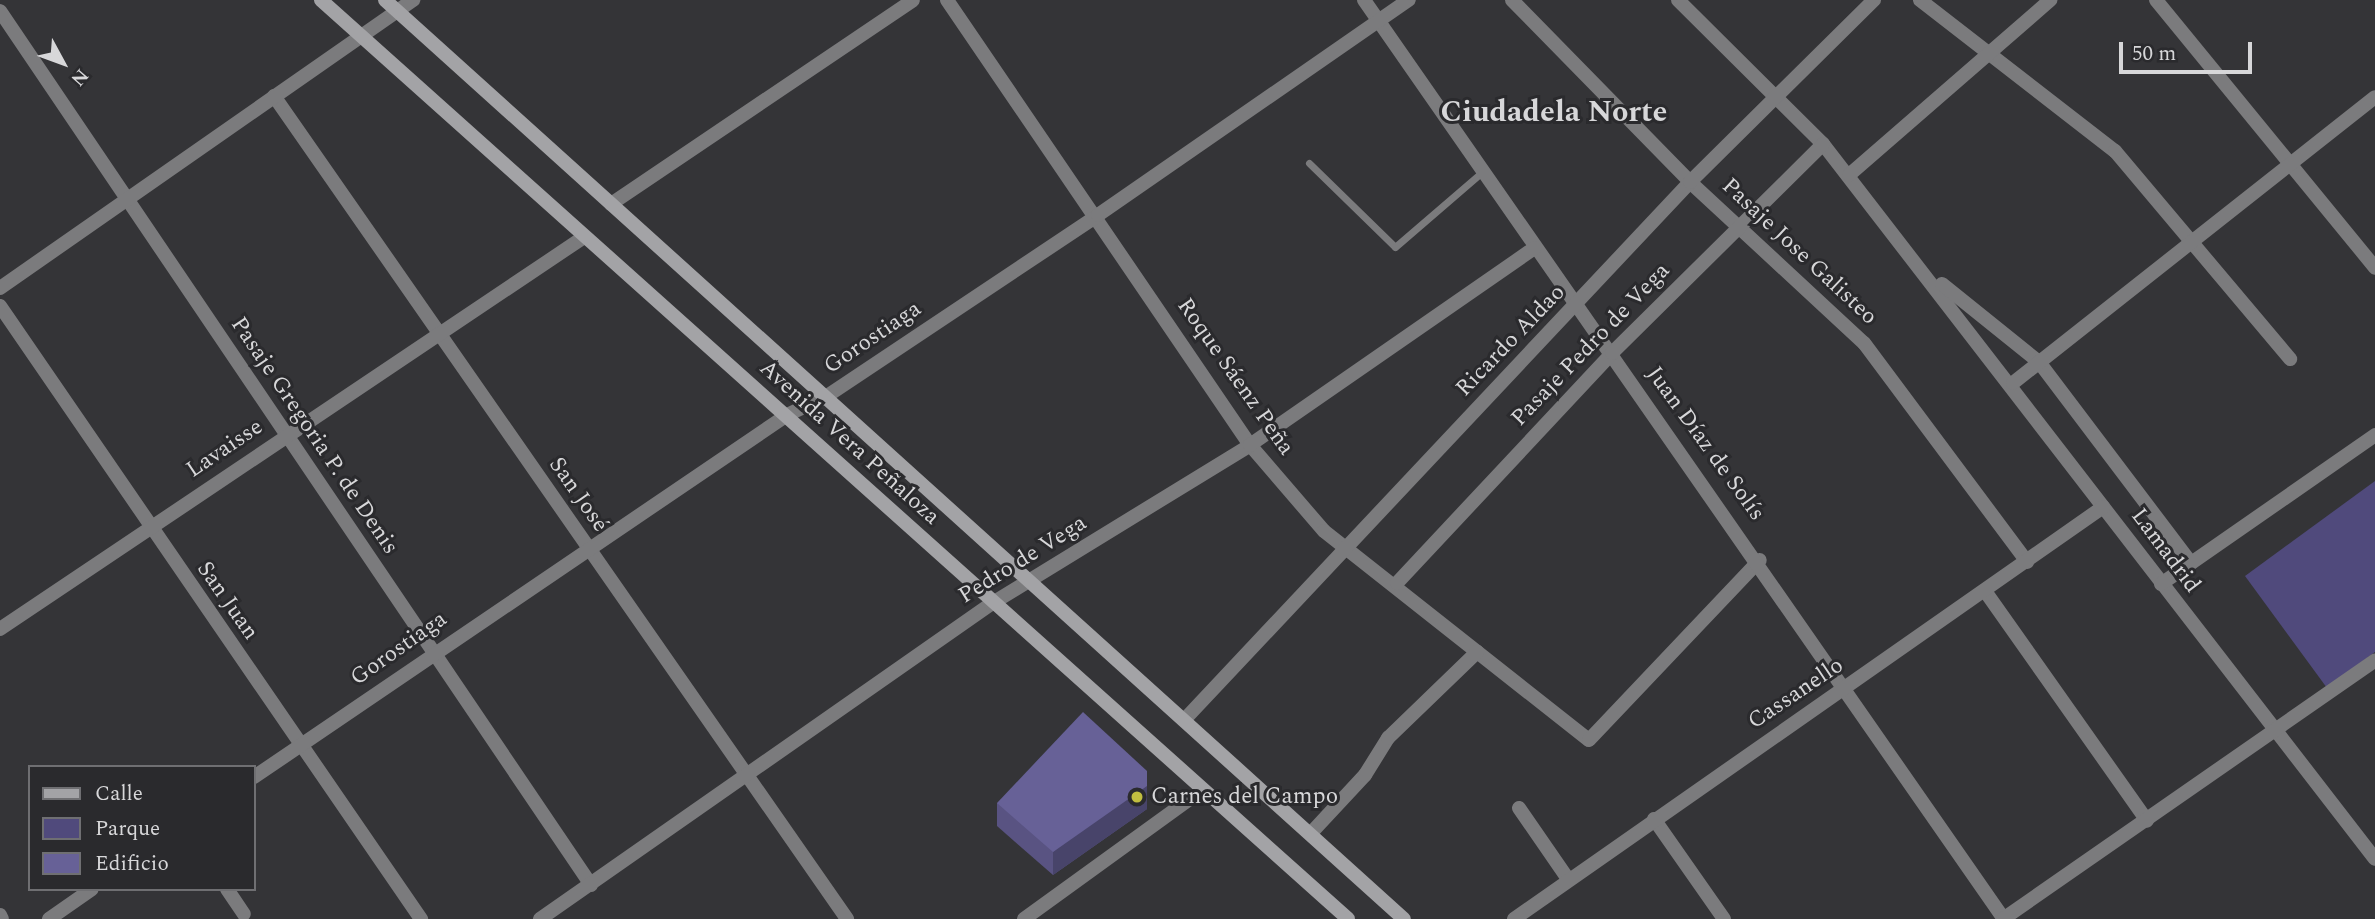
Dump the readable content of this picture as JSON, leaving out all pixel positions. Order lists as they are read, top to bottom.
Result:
{
  "streets": {
    "main road": ["Avenida Vera Peñaloza"],
    "street": [
      "Pasaje Jose Galisteo",
      "Gorostiaga",
      "Ricardo Aldao",
      "Pasaje Pedro de Vega",
      "Roque Sáenz Peña",
      "Pasaje Gregoria P. de Denis",
      "Juan Díaz de Solís",
      "Lavaisse",
      "San José",
      "Lamadrid",
      "Pedro de Vega",
      "San Juan",
      "Cassanello"
    ]
  },
  "crossings": [
    ["Pasaje Jose Galisteo", "Ricardo Aldao"],
    ["Pasaje Jose Galisteo", "Pasaje Pedro de Vega"],
    ["Pasaje Jose Galisteo", "Cassanello"],
    ["Gorostiaga", "Roque Sáenz Peña"],
    ["Gorostiaga", "Pasaje Gregoria P. de Denis"],
    ["Gorostiaga", "Avenida Vera Peñaloza"],
    ["Gorostiaga", "Juan Díaz de Solís"],
    ["Gorostiaga", "San José"],
    ["Gorostiaga", "San Juan"],
    ["Ricardo Aldao", "Roque Sáenz Peña"],
    ["Ricardo Aldao", "Avenida Vera Peñaloza"],
    ["Ricardo Aldao", "Juan Díaz de Solís"],
    ["Ricardo Aldao", "Lamadrid"],
    ["Pasaje Pedro de Vega", "Roque Sáenz Peña"],
    ["Pasaje Pedro de Vega", "Juan Díaz de Solís"],
    ["Pasaje Pedro de Vega", "Lamadrid"],
    ["Roque Sáenz Peña", "Juan Díaz de Solís"],
    ["Roque Sáenz Peña", "Pedro de Vega"],
    ["Pasaje Gregoria P. de Denis", "Lavaisse"],
    ["Pasaje Gregoria P. de Denis", "Pedro de Vega"],
    ["Avenida Vera Peñaloza", "Lavaisse"],
    ["Avenida Vera Peñaloza", "Pedro de Vega"],
    ["Juan Díaz de Solís", "Pedro de Vega"],
    ["Juan Díaz de Solís", "Cassanello"],
    ["Lavaisse", "San José"],
    ["Lavaisse", "San Juan"],
    ["San José", "Pedro de Vega"],
    ["Lamadrid", "Cassanello"]
  ],
  "districts": ["Ciudadela Norte"],
  "places": ["Carnes del Campo"],
  "legend": ["Calle", "Parque", "Edificio"],
  "scale_bar": "50 m",
  "north": "bottom right"
}
